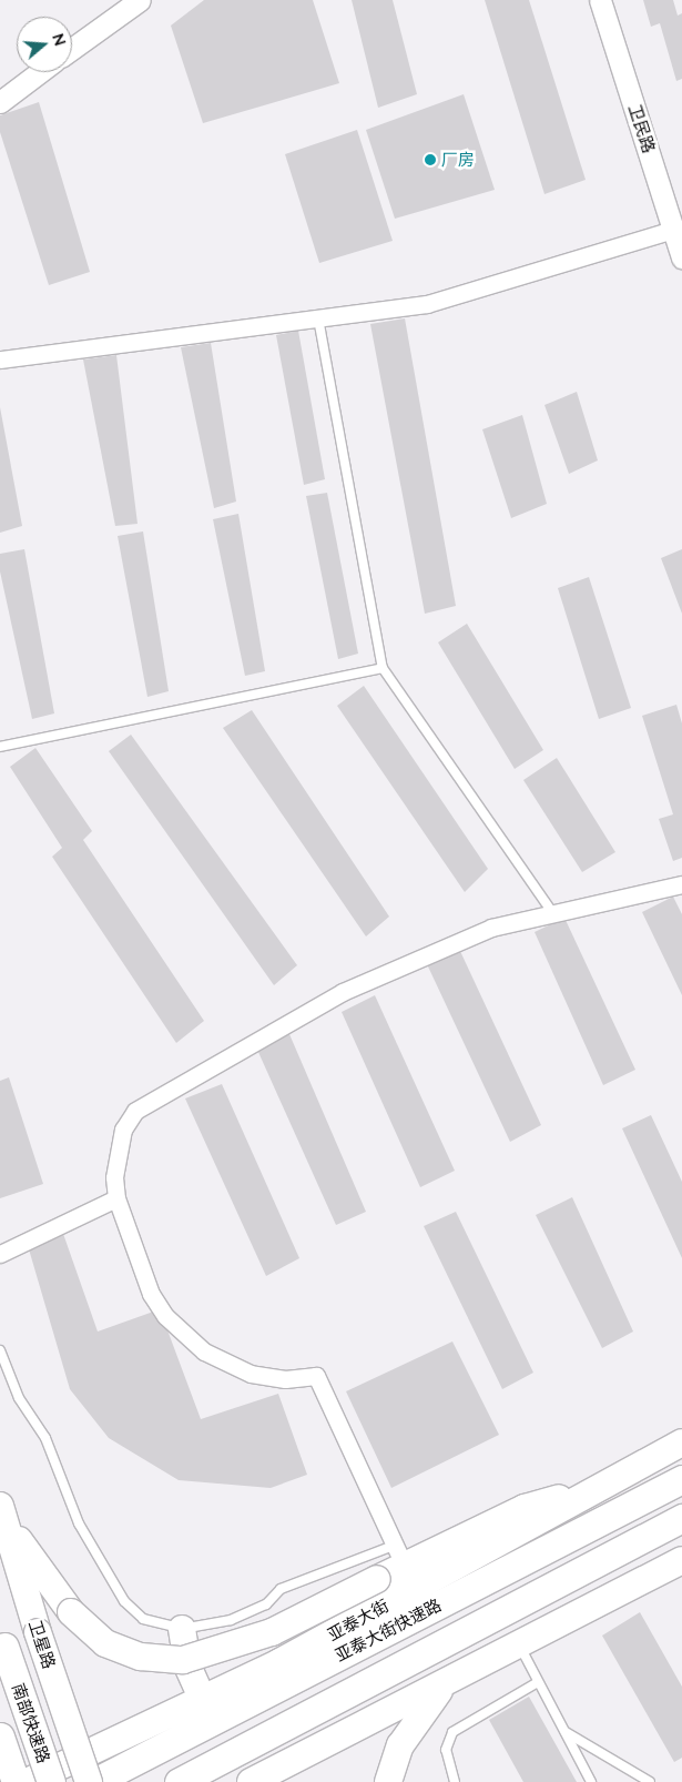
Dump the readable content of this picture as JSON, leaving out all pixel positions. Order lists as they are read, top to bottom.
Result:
{
  "streets": {
    "highway": ["亚泰大街快速路", "南部快速路"],
    "main road": ["亚泰大街", "卫星路"],
    "street": ["卫民路"]
  },
  "places": ["厂房"],
  "north": "right"
}
